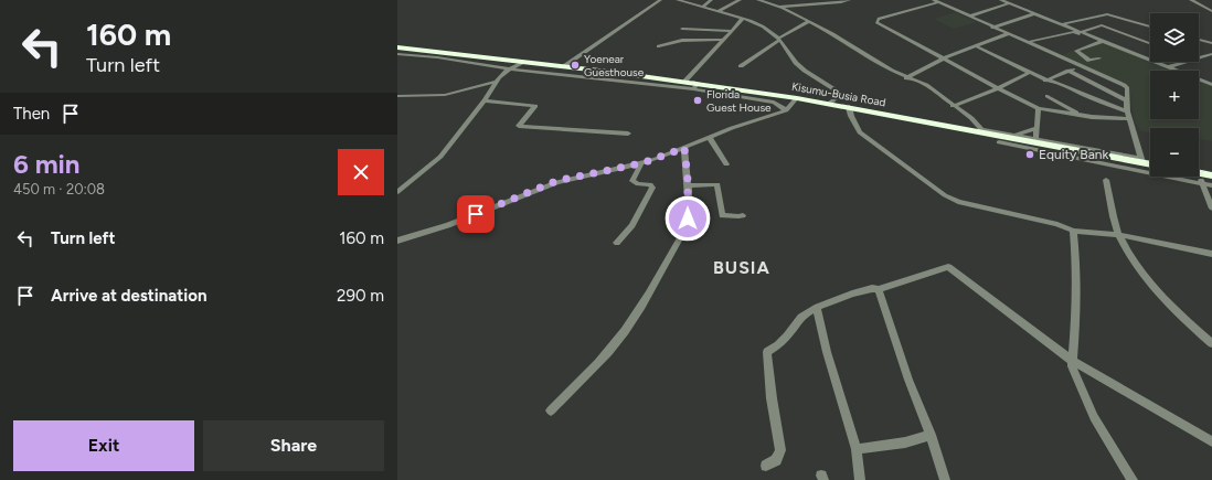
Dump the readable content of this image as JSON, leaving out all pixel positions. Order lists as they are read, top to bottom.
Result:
{
  "streets": {
    "highway": ["Kisumu-Busia Road"]
  },
  "districts": ["BUSIA"],
  "places": ["Yoenear Guesthouse", "Florida Guest House", "Equity Bank"],
  "page": {
    "turn": ["160 m", "Turn left"],
    "map_buttons": ["+", "−"],
    "then": "Then",
    "heading": ["6 min", "450 m · 20:08"],
    "list": [
      {
        "name": "Turn left",
        "value": "160 m"
      },
      {
        "name": "Arrive at destination",
        "value": "290 m"
      }
    ],
    "buttons": ["Exit", "Share"]
  }
}
